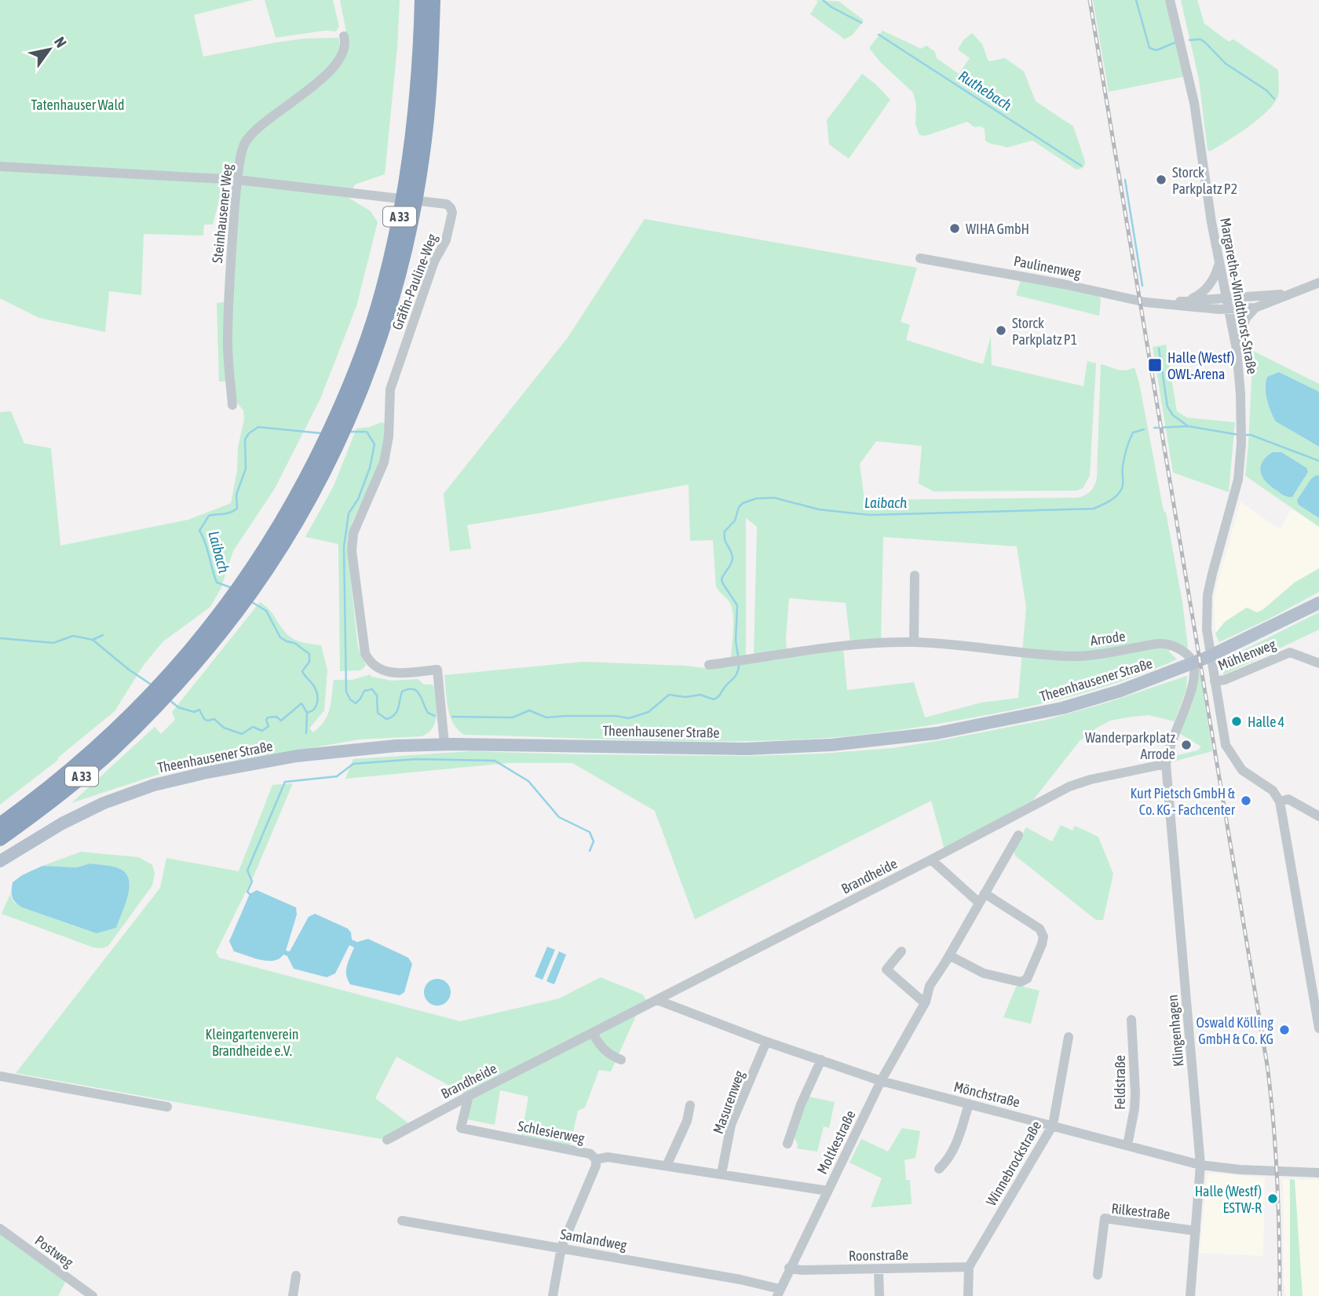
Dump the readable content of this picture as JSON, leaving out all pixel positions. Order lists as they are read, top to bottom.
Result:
{
  "streets": {
    "highway": ["A 33"],
    "main road": ["Theenhausener Straße"],
    "street": [
      "Steinhausener Weg",
      "Paulinenweg",
      "Gräfin-Pauline-Weg",
      "Margarethe-Windthorst-Straße",
      "Arrode",
      "Mühlenweg",
      "Brandheide",
      "Klingenhagen",
      "Feldstraße",
      "Mönchstraße",
      "Masurenweg",
      "Schlesierweg",
      "Moltkestraße",
      "Winnebrockstraße",
      "Rilkestraße",
      "Samlandweg",
      "Postweg",
      "Roonstraße"
    ]
  },
  "crossings": [
    ["Steinhausener Weg", "Gräfin-Pauline-Weg"],
    ["Paulinenweg", "Margarethe-Windthorst-Straße"],
    ["Gräfin-Pauline-Weg", "Theenhausener Straße"],
    ["Margarethe-Windthorst-Straße", "Mühlenweg"],
    ["Arrode", "Brandheide"],
    ["Arrode", "Klingenhagen"],
    ["Brandheide", "Klingenhagen"],
    ["Brandheide", "Mönchstraße"],
    ["Brandheide", "Schlesierweg"],
    ["Klingenhagen", "Mönchstraße"],
    ["Klingenhagen", "Rilkestraße"],
    ["Feldstraße", "Mönchstraße"],
    ["Mönchstraße", "Masurenweg"],
    ["Mönchstraße", "Moltkestraße"],
    ["Mönchstraße", "Winnebrockstraße"],
    ["Masurenweg", "Schlesierweg"],
    ["Schlesierweg", "Moltkestraße"],
    ["Moltkestraße", "Samlandweg"],
    ["Moltkestraße", "Roonstraße"],
    ["Winnebrockstraße", "Roonstraße"]
  ],
  "water": ["Ruthebach", "Laibach"],
  "parks": ["Tatenhauser Wald", "Kleingartenverein Brandheide e.V."],
  "places": {
    "other": [
      "Storck Parkplatz P2",
      "WIHA GmbH",
      "Storck Parkplatz P1",
      "Halle 4",
      "Wanderparkplatz Arrode",
      "Kurt Pietsch GmbH & Co. KG - Fachcenter",
      "Oswald Kölling GmbH & Co. KG",
      "Halle (Westf) ESTW-R"
    ],
    "transit": ["Halle (Westf) OWL-Arena"]
  },
  "north": "top right"
}
